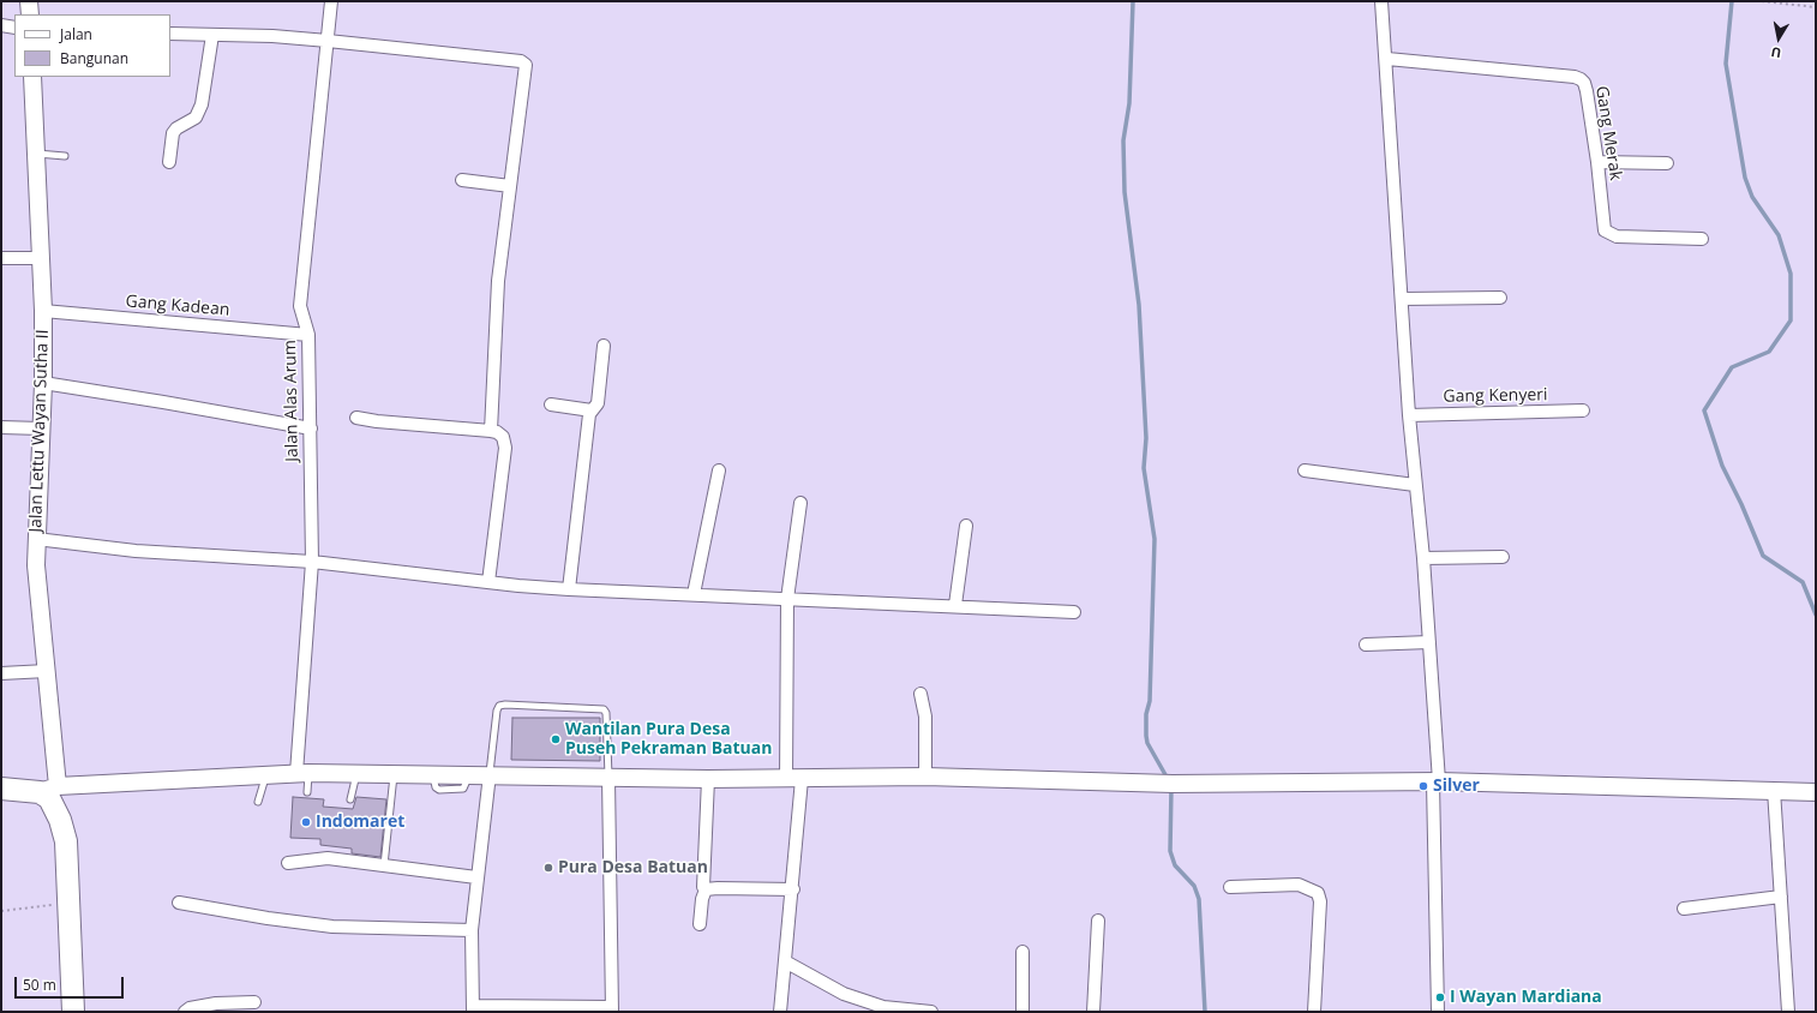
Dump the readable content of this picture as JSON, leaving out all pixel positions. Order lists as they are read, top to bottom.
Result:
{
  "streets": {
    "main road": ["Jalan Lettu Wayan Sutha II"],
    "street": [
      "Gang Merak",
      "Gang Kadean",
      "Gang Kenyeri",
      "Jalan Alas Arum"
    ]
  },
  "crossings": [
    ["Gang Kadean", "Jalan Alas Arum"],
    ["Gang Kadean", "Jalan Lettu Wayan Sutha II"]
  ],
  "places": [
    "Wantilan Pura Desa Puseh Pekraman Batuan",
    "Silver",
    "Indomaret",
    "Pura Desa Batuan",
    "I Wayan Mardiana"
  ],
  "legend": ["Jalan", "Bangunan"],
  "scale_bar": "50 m",
  "north": "bottom"
}
